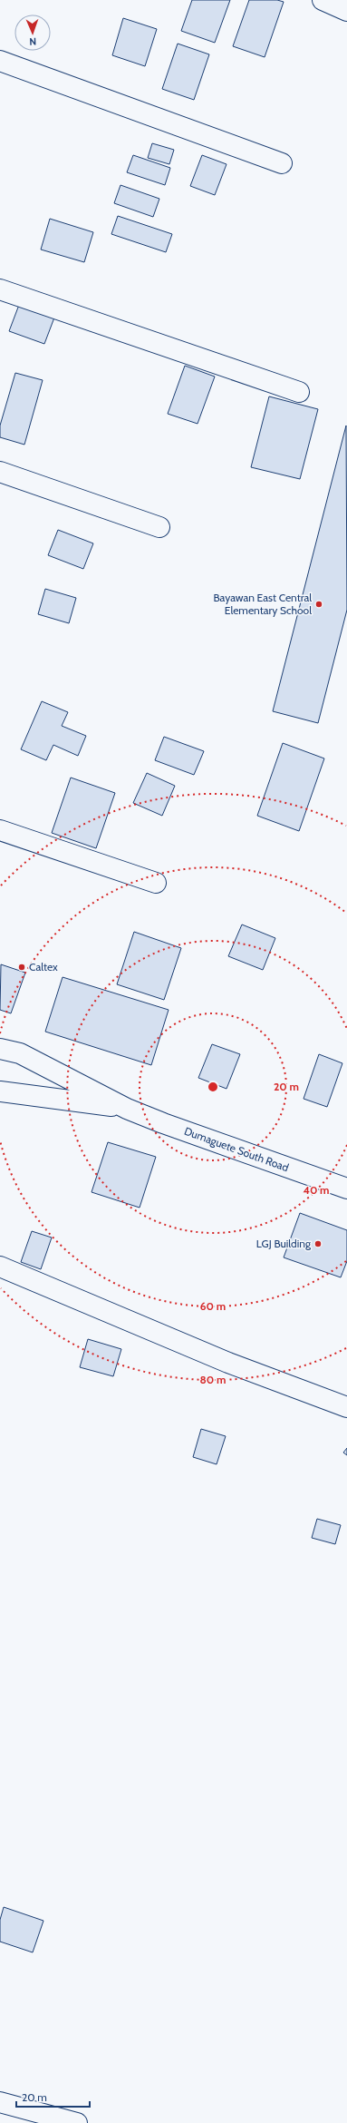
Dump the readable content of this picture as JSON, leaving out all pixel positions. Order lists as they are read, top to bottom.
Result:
{
  "streets": {
    "main road": ["Dumaguete South Road"]
  },
  "places": ["Bayawan East Central Elementary School", "Caltex", "LGJ Building"],
  "scale_bar": "20 m",
  "north": "bottom",
  "rings": [
    "20 m",
    "40 m",
    "60 m",
    "80 m"
  ]
}
